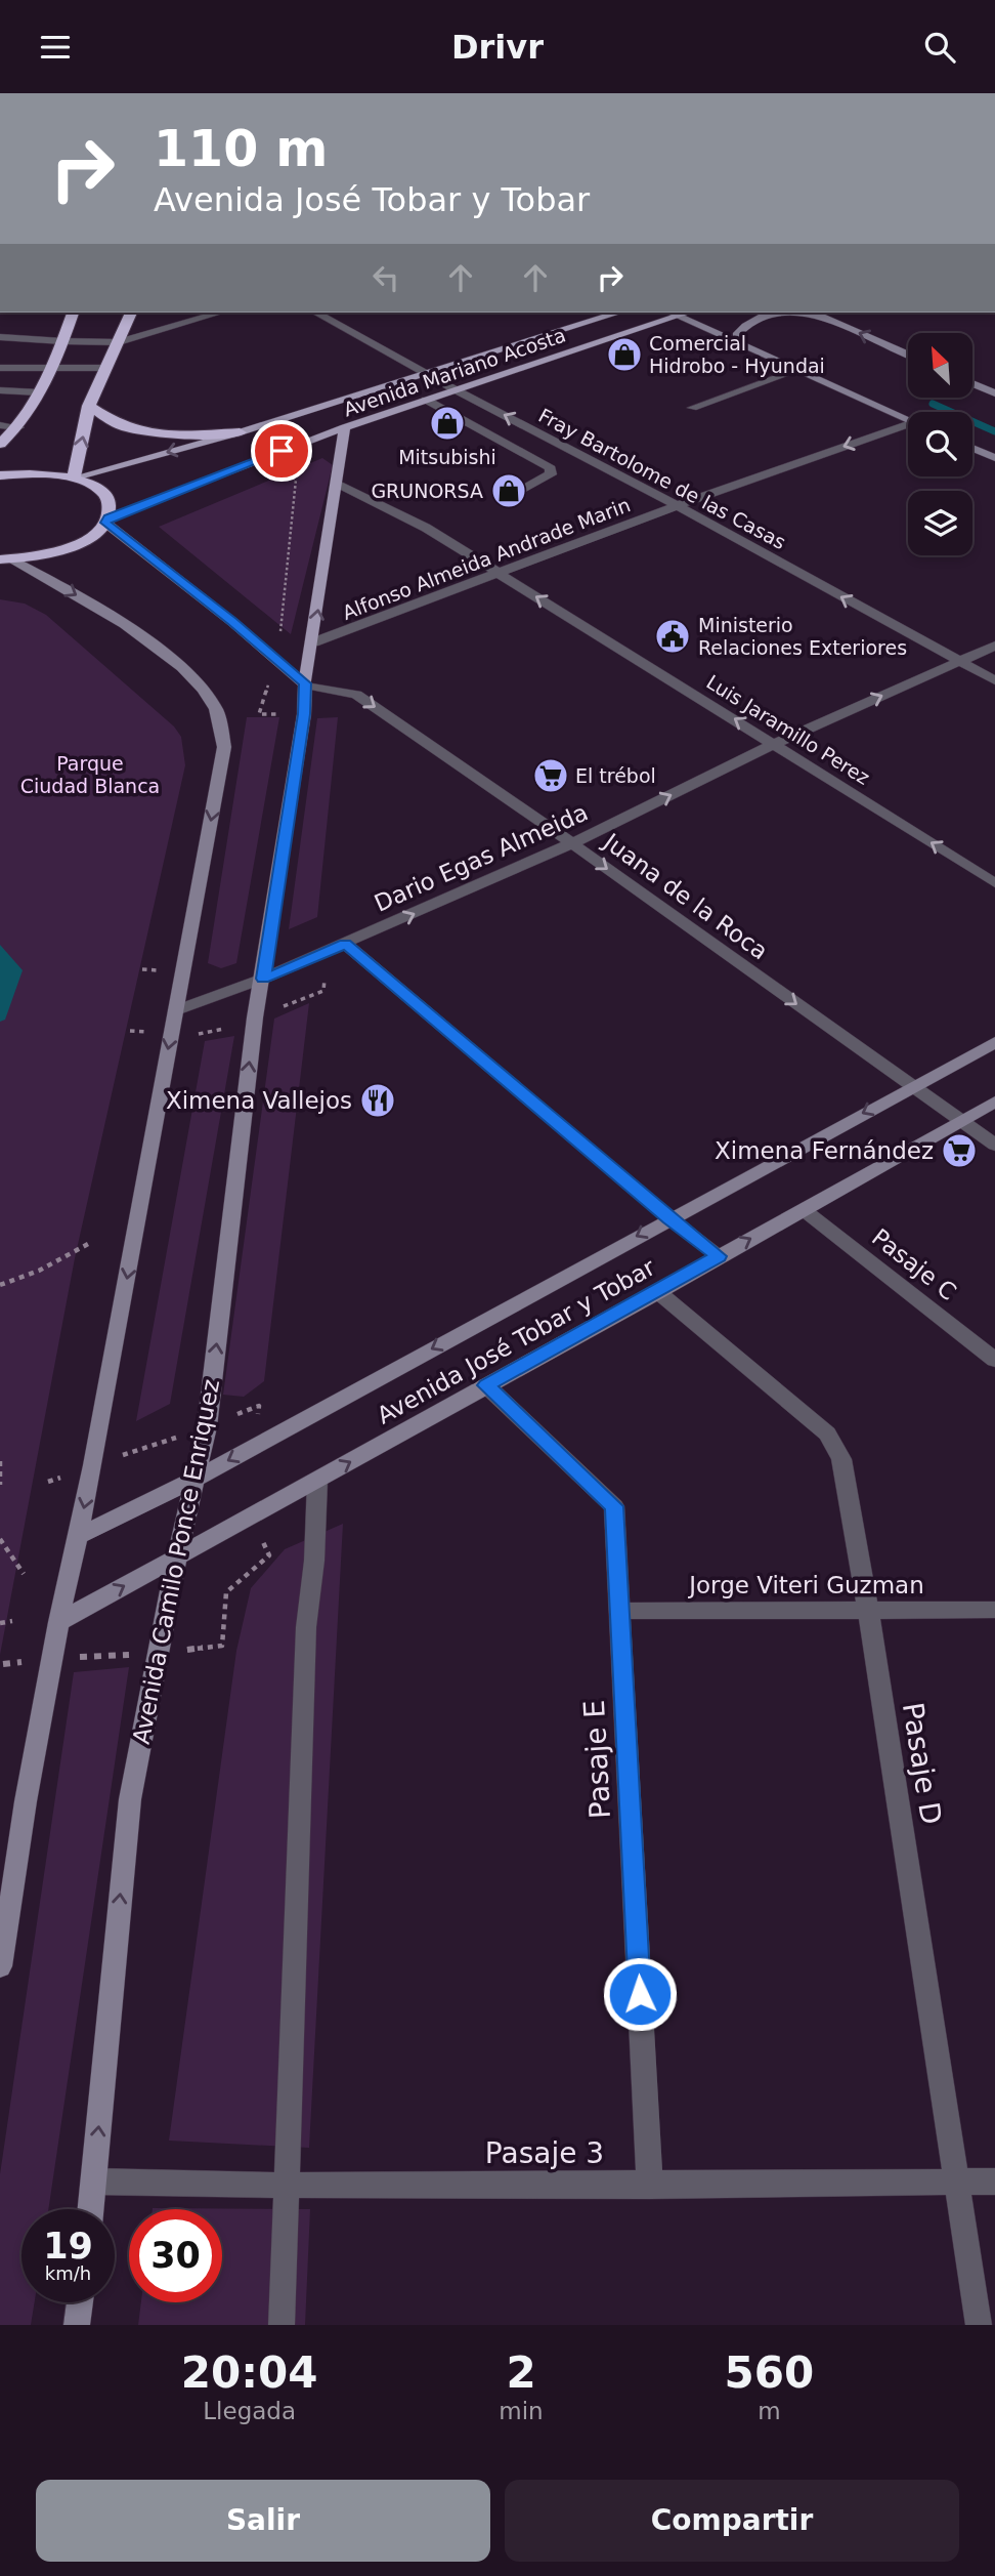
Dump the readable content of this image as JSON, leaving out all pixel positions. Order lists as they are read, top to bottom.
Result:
{
  "streets": {
    "main road": ["Avenida Mariano Acosta", "Avenida José Tobar y Tobar", "Avenida Camilo Ponce Enriquez"],
    "street": [
      "Fray Bartolome de las Casas",
      "Alfonso Almeida Andrade Marin",
      "Luis Jaramillo Perez",
      "Dario Egas Almeida",
      "Juana de la Roca",
      "Pasaje C",
      "Jorge Viteri Guzman",
      "Pasaje E",
      "Pasaje D",
      "Pasaje 3"
    ]
  },
  "crossings": [
    ["Avenida Mariano Acosta", "Fray Bartolome de las Casas"],
    ["Fray Bartolome de las Casas", "Alfonso Almeida Andrade Marin"],
    ["Fray Bartolome de las Casas", "Dario Egas Almeida"],
    ["Alfonso Almeida Andrade Marin", "Luis Jaramillo Perez"],
    ["Luis Jaramillo Perez", "Dario Egas Almeida"],
    ["Dario Egas Almeida", "Juana de la Roca"],
    ["Dario Egas Almeida", "Avenida Camilo Ponce Enriquez"],
    ["Juana de la Roca", "Avenida José Tobar y Tobar"],
    ["Juana de la Roca", "Avenida Camilo Ponce Enriquez"],
    ["Pasaje C", "Avenida José Tobar y Tobar"],
    ["Avenida José Tobar y Tobar", "Avenida Camilo Ponce Enriquez"],
    ["Avenida José Tobar y Tobar", "Pasaje E"],
    ["Avenida José Tobar y Tobar", "Pasaje D"],
    ["Avenida Camilo Ponce Enriquez", "Pasaje 3"],
    ["Jorge Viteri Guzman", "Pasaje E"],
    ["Jorge Viteri Guzman", "Pasaje D"],
    ["Pasaje E", "Pasaje 3"],
    ["Pasaje D", "Pasaje 3"]
  ],
  "one_way": [
    "Fray Bartolome de las Casas",
    "Luis Jaramillo Perez",
    "Dario Egas Almeida",
    "Juana de la Roca"
  ],
  "parks": ["Parque Ciudad Blanca"],
  "places": {
    "shop": ["Comercial Hidrobo - Hyundai", "Mitsubishi", "GRUNORSA"],
    "public building": ["Ministerio Relaciones Exteriores"],
    "supermarket": ["El trébol", "Ximena Fernández"],
    "restaurant": ["Ximena Vallejos"]
  },
  "north": "top left",
  "page": {
    "header": "Drivr",
    "turn": ["110 m", "Avenida José Tobar y Tobar"],
    "speed": "19 km/h",
    "limit": "30",
    "eta": [
      "20:04",
      "Llegada",
      "2",
      "min",
      "560",
      "m"
    ],
    "buttons": ["Salir", "Compartir"]
  }
}
